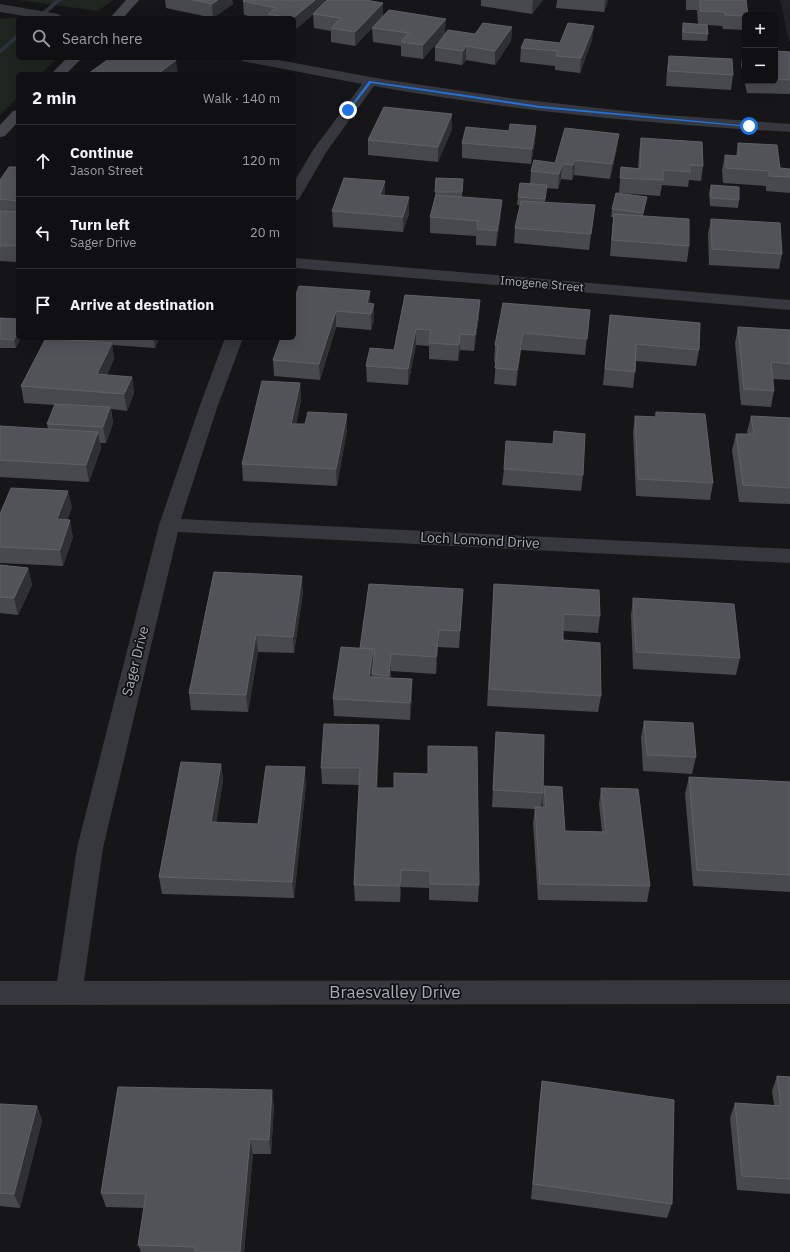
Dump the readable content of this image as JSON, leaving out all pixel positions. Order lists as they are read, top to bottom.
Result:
{
  "streets": {
    "street": [
      "Imogene Street",
      "Loch Lomond Drive",
      "Sager Drive",
      "Braesvalley Drive"
    ]
  },
  "crossings": [
    ["Loch Lomond Drive", "Sager Drive"],
    ["Sager Drive", "Braesvalley Drive"]
  ],
  "page": {
    "map_buttons": ["+", "−"],
    "search": "Search here",
    "heading": ["2 min", "Walk · 140 m"],
    "list": [
      ["Continue", "Jason Street", "120 m"],
      ["Turn left", "Sager Drive", "20 m"],
      "Arrive at destination"
    ]
  }
}
